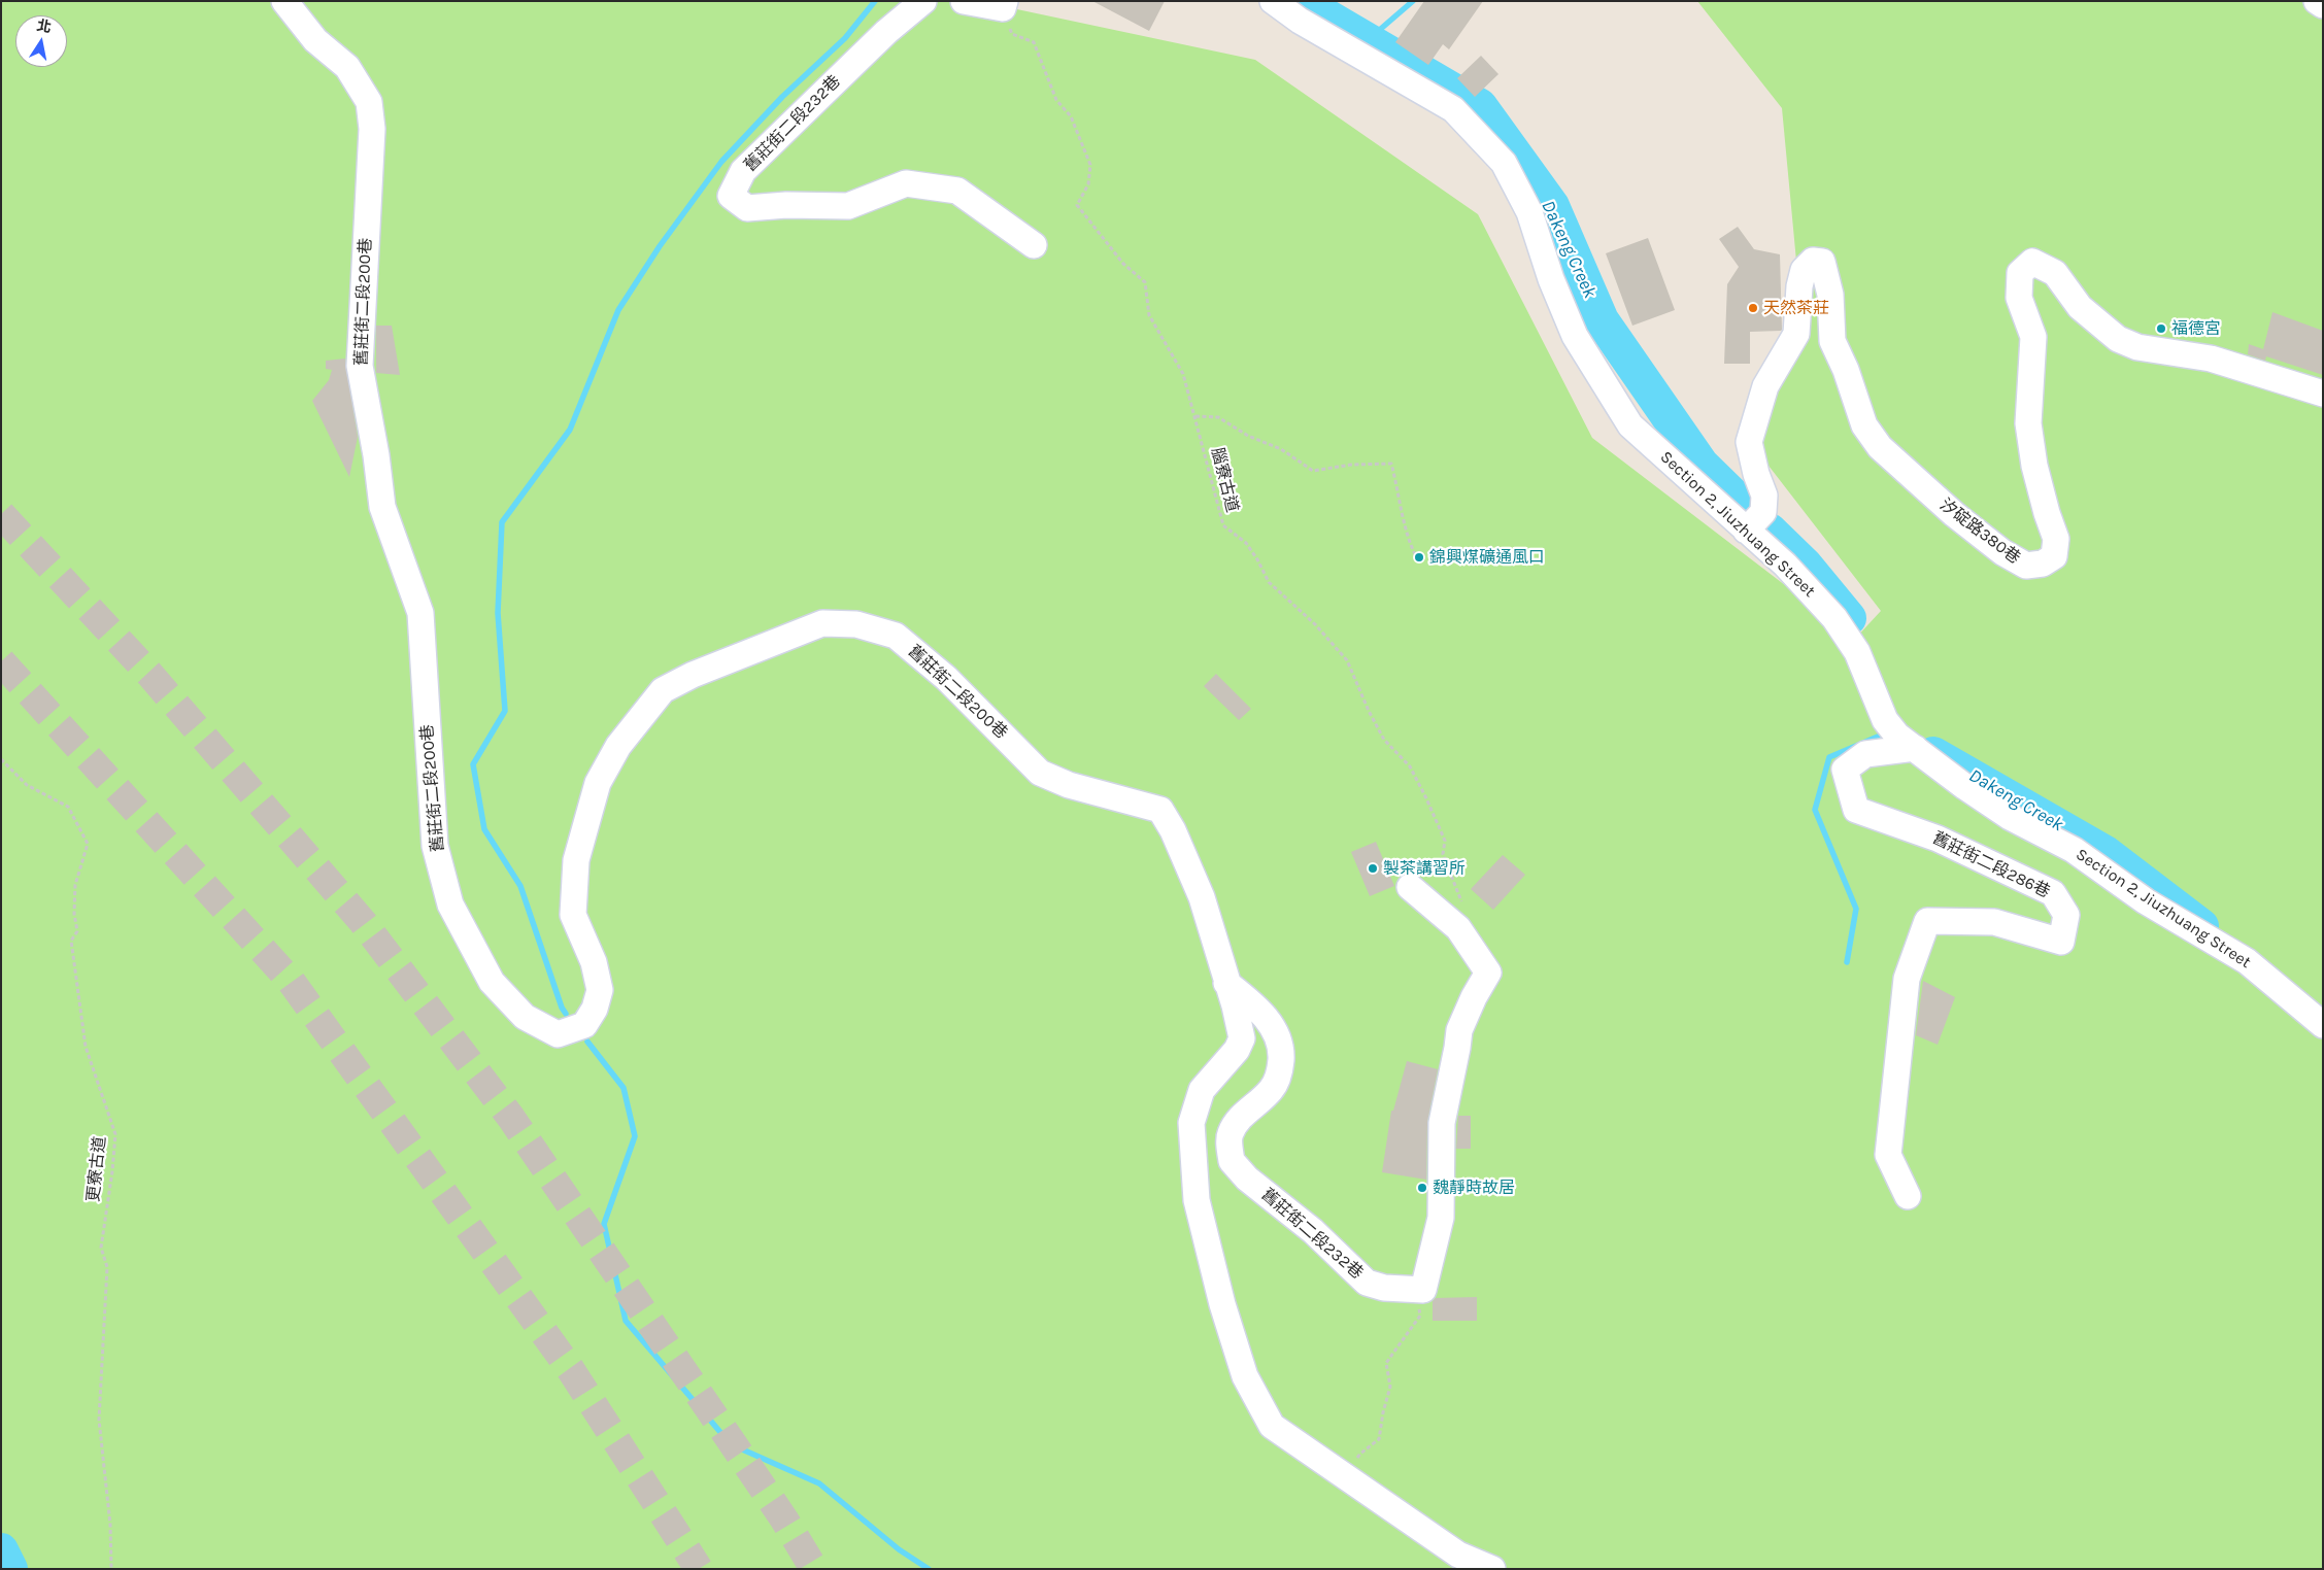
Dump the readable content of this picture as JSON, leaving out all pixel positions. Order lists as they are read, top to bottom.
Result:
{
  "streets": {
    "street": [
      "舊莊街二段232巷",
      "舊莊街二段200巷",
      "Section 2, Jiuzhuang Street",
      "汐碇路380巷",
      "舊莊街二段286巷"
    ],
    "path": ["腦寮古道", "更寮古道"]
  },
  "crossings": [
    ["舊莊街二段232巷", "舊莊街二段200巷"],
    ["Section 2, Jiuzhuang Street", "汐碇路380巷"],
    ["Section 2, Jiuzhuang Street", "舊莊街二段286巷"]
  ],
  "water": ["Dakeng Creek"],
  "places": [
    "天然茶莊",
    "福德宮",
    "錦興煤礦通風口",
    "製茶講習所",
    "魏靜時故居"
  ],
  "north": "top"
}
